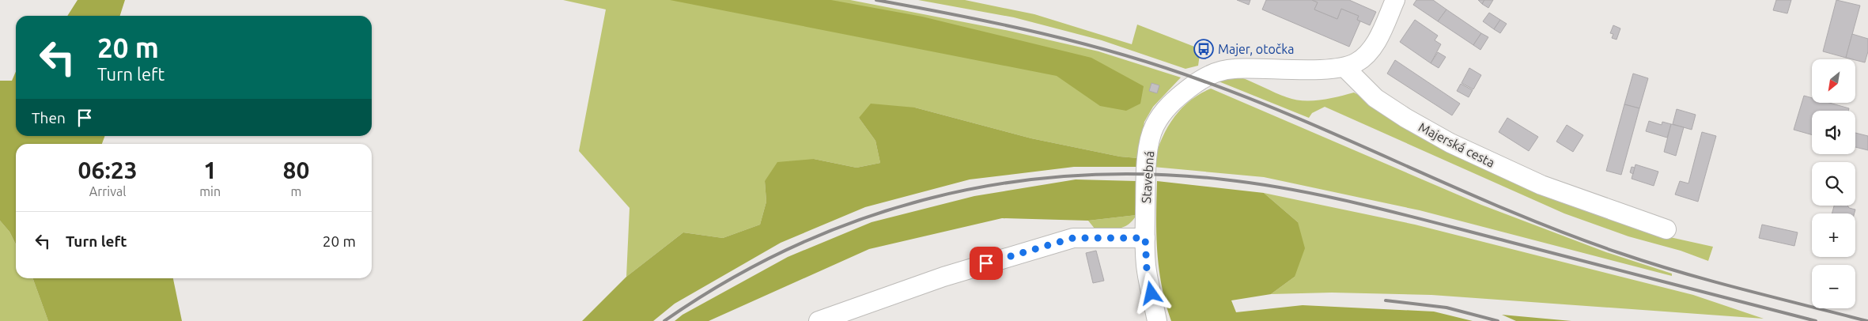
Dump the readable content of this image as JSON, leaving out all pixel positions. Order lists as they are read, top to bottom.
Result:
{
  "streets": {
    "street": ["Majerská cesta", "Stavebná"]
  },
  "crossings": [
    ["Majerská cesta", "Stavebná"]
  ],
  "places": {
    "bus stop": ["Majer, otočka"]
  },
  "north": "bottom left",
  "page": {
    "turn": ["20 m", "Turn left"],
    "map_buttons": ["+", "−"],
    "then": "Then",
    "eta": [
      "06:23",
      "Arrival",
      "1",
      "min",
      "80",
      "m"
    ],
    "list": [
      {
        "name": "Turn left",
        "value": "20 m"
      }
    ]
  }
}
